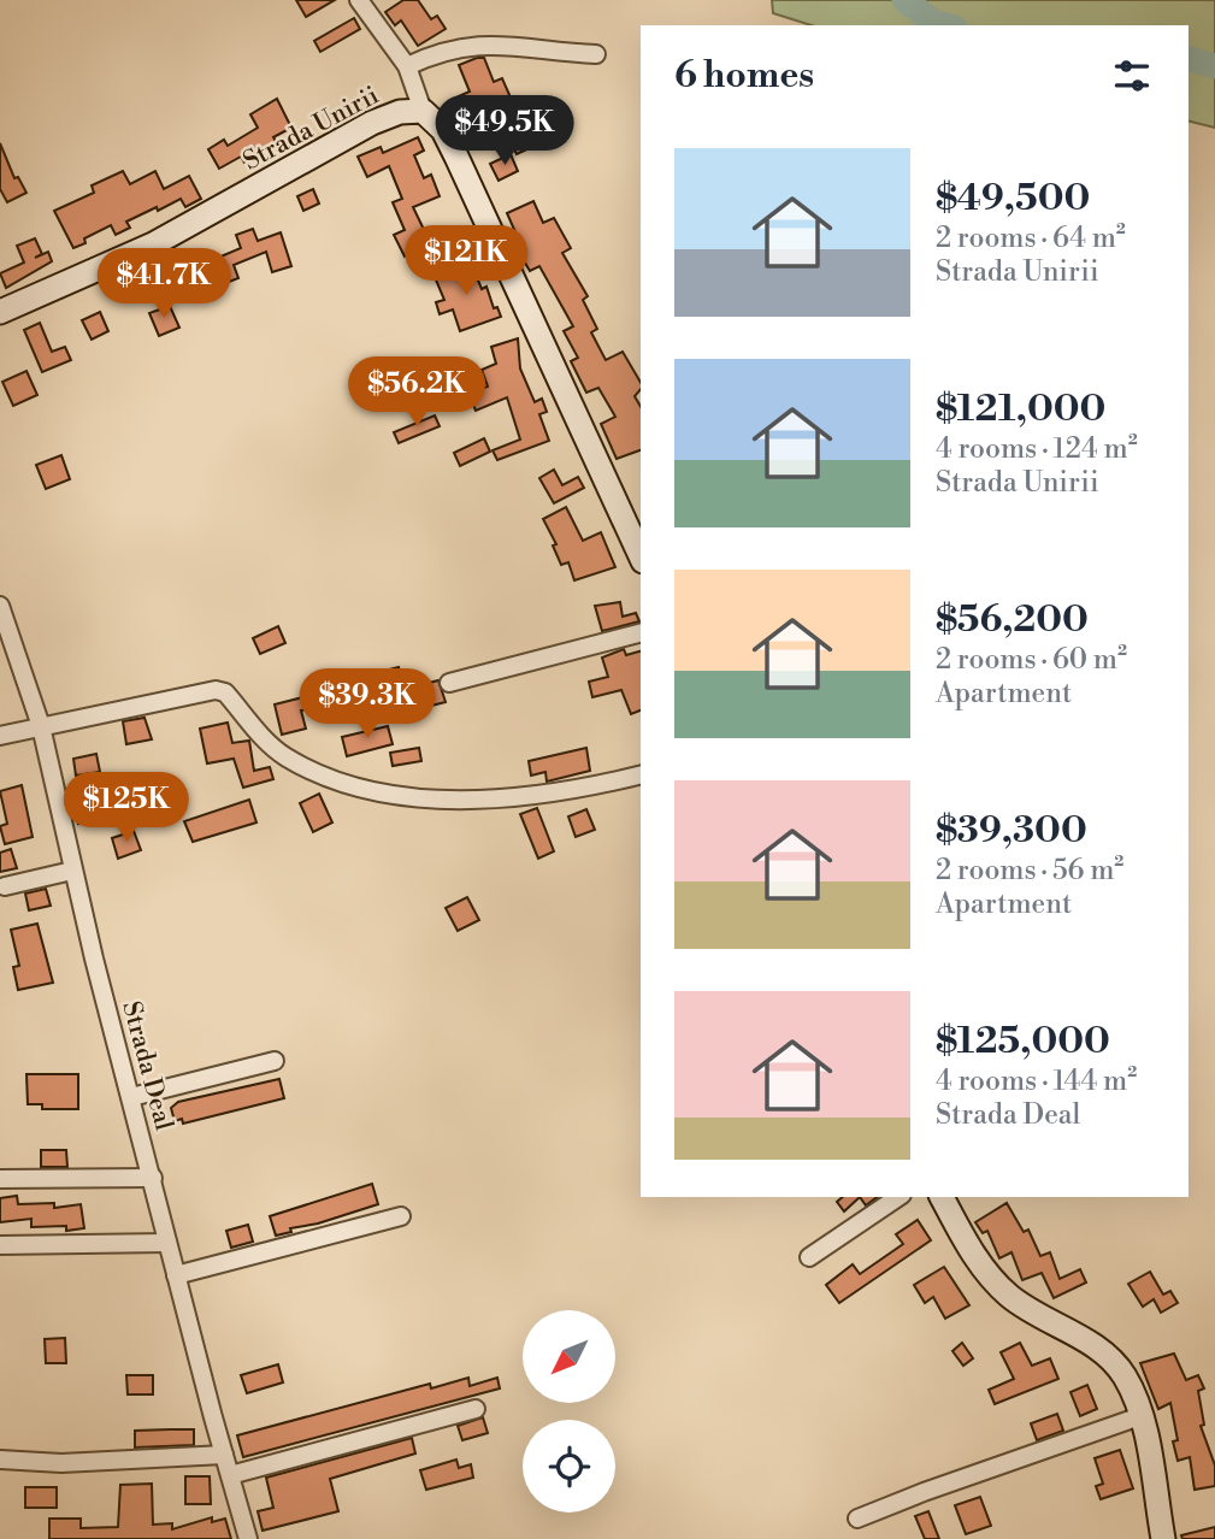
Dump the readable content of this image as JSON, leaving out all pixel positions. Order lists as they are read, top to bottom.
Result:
{
  "streets": {
    "main road": ["Strada Unirii"],
    "street": ["Strada Deal"]
  },
  "north": "bottom left",
  "page": {
    "heading": "6 homes",
    "price": [
      "$49.5K",
      "$121K",
      "$41.7K",
      "$56.2K",
      "$39.3K",
      "$125K"
    ],
    "list": [
      {
        "name": "$49,500",
        "note": "2 rooms · 64 m² · Strada Unirii"
      },
      {
        "name": "$121,000",
        "note": "4 rooms · 124 m² · Strada Unirii"
      },
      {
        "name": "$56,200",
        "note": "2 rooms · 60 m² · Apartment"
      },
      {
        "name": "$39,300",
        "note": "2 rooms · 56 m² · Apartment"
      },
      {
        "name": "$125,000",
        "note": "4 rooms · 144 m² · Strada Deal"
      }
    ]
  }
}
